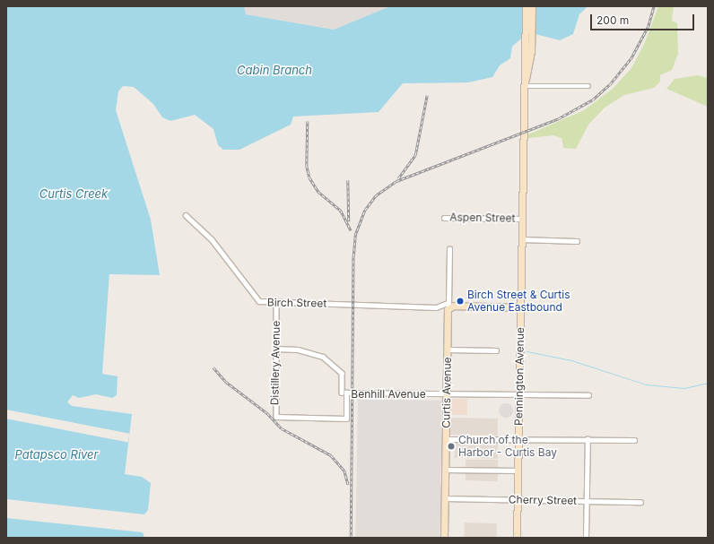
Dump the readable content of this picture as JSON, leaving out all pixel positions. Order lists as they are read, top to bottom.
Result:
{
  "streets": {
    "main road": ["Birch Street", "Pennington Avenue", "Curtis Avenue"],
    "street": [
      "Aspen Street",
      "Distillery Avenue",
      "Benhill Avenue",
      "Cherry Street"
    ]
  },
  "crossings": [
    ["Aspen Street", "Pennington Avenue"],
    ["Birch Street", "Pennington Avenue"],
    ["Birch Street", "Curtis Avenue"],
    ["Distillery Avenue", "Benhill Avenue"],
    ["Pennington Avenue", "Benhill Avenue"],
    ["Pennington Avenue", "Cherry Street"],
    ["Curtis Avenue", "Benhill Avenue"],
    ["Curtis Avenue", "Cherry Street"]
  ],
  "water": ["Cabin Branch", "Curtis Creek", "Patapsco River"],
  "places": ["Birch Street & Curtis Avenue Eastbound", "Church of the Harbor - Curtis Bay"],
  "scale_bar": "200 m"
}
